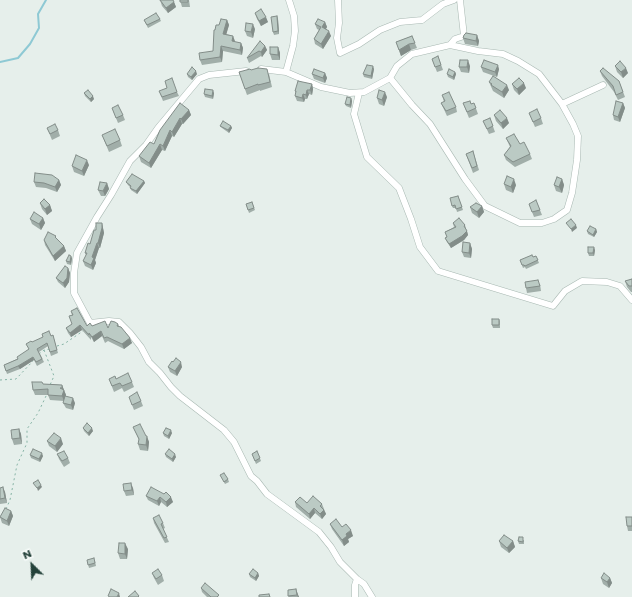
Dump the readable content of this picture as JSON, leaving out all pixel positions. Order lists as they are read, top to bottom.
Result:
{
  "north": "top left"
}
